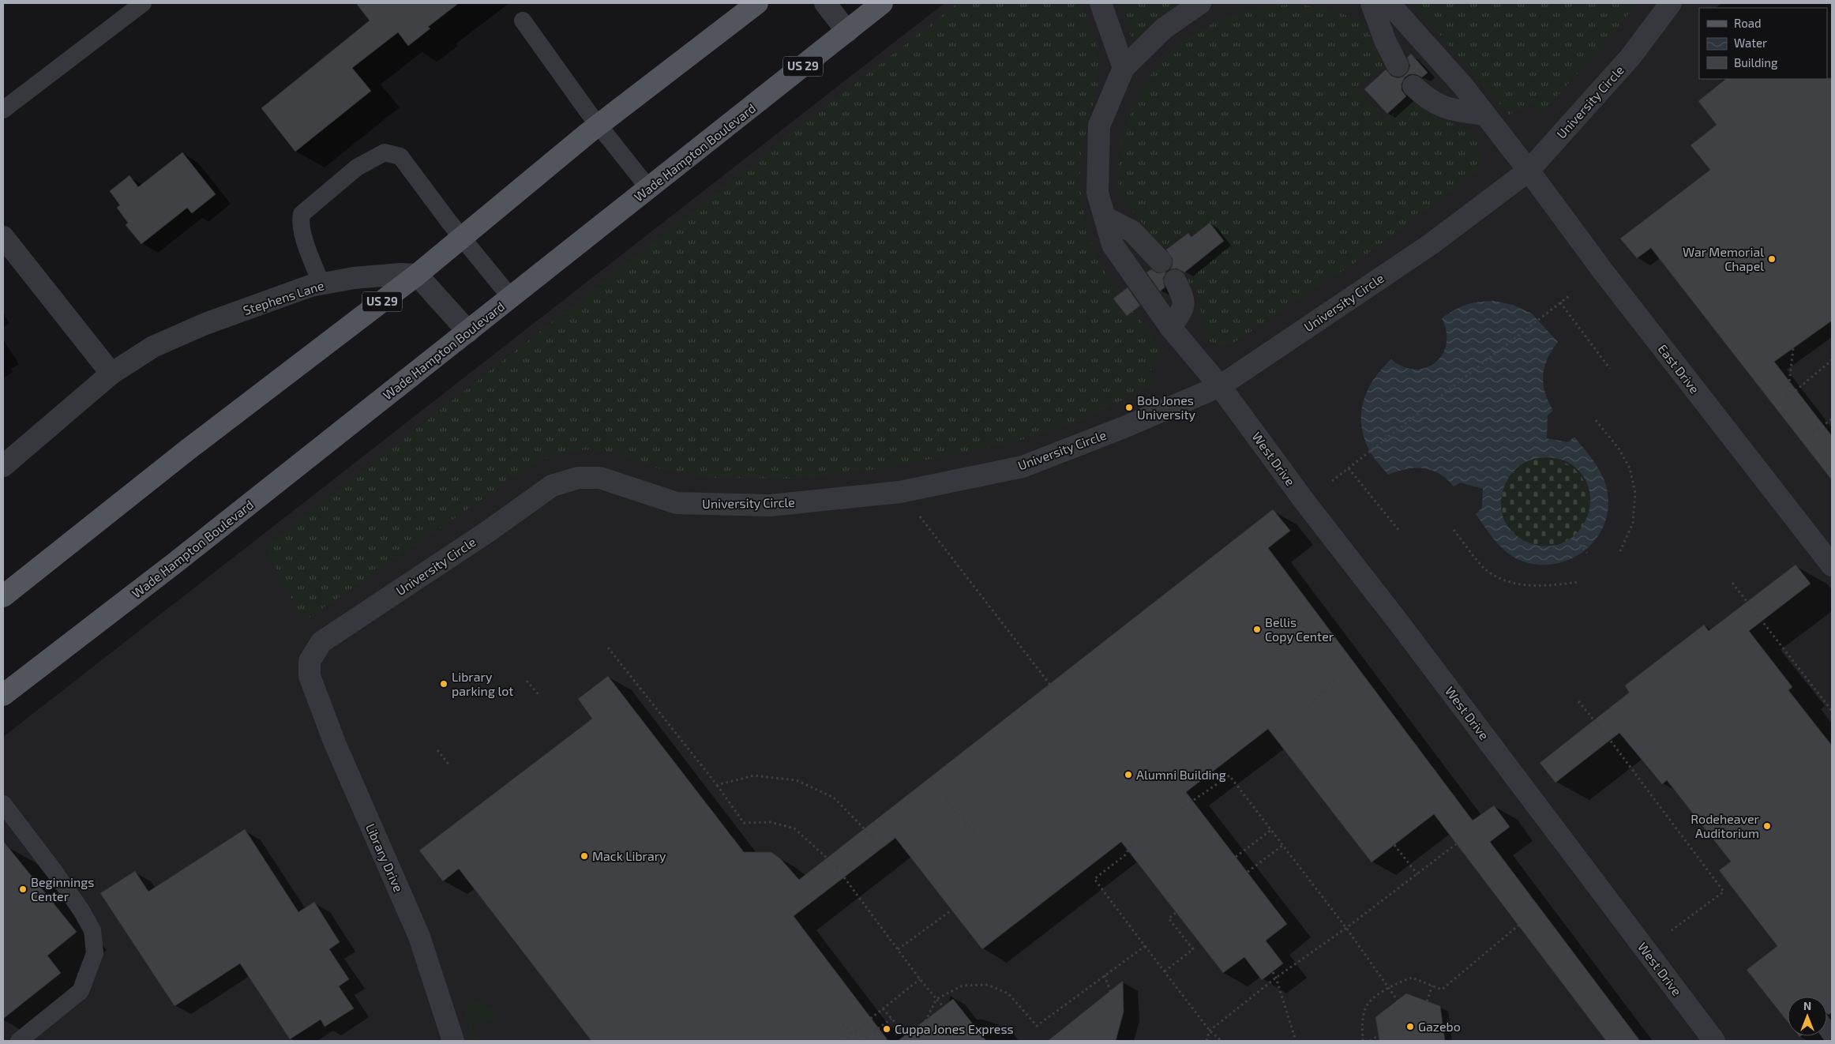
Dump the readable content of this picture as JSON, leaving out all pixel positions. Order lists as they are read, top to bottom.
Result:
{
  "streets": {
    "main road": ["US 29", "Wade Hampton Boulevard"],
    "street": [
      "University Circle",
      "Stephens Lane",
      "East Drive",
      "West Drive",
      "Library Drive"
    ]
  },
  "crossings": [
    ["US 29", "Stephens Lane"],
    ["University Circle", "East Drive"],
    ["University Circle", "West Drive"],
    ["University Circle", "Library Drive"]
  ],
  "places": [
    "War Memorial Chapel",
    "Bob Jones University",
    "Bellis Copy Center",
    "Library parking lot",
    "Alumni Building",
    "Rodeheaver Auditorium",
    "Mack Library",
    "Beginnings Center",
    "Gazebo",
    "Cuppa Jones Express"
  ],
  "legend": ["Road", "Water", "Building"],
  "north": "top"
}
